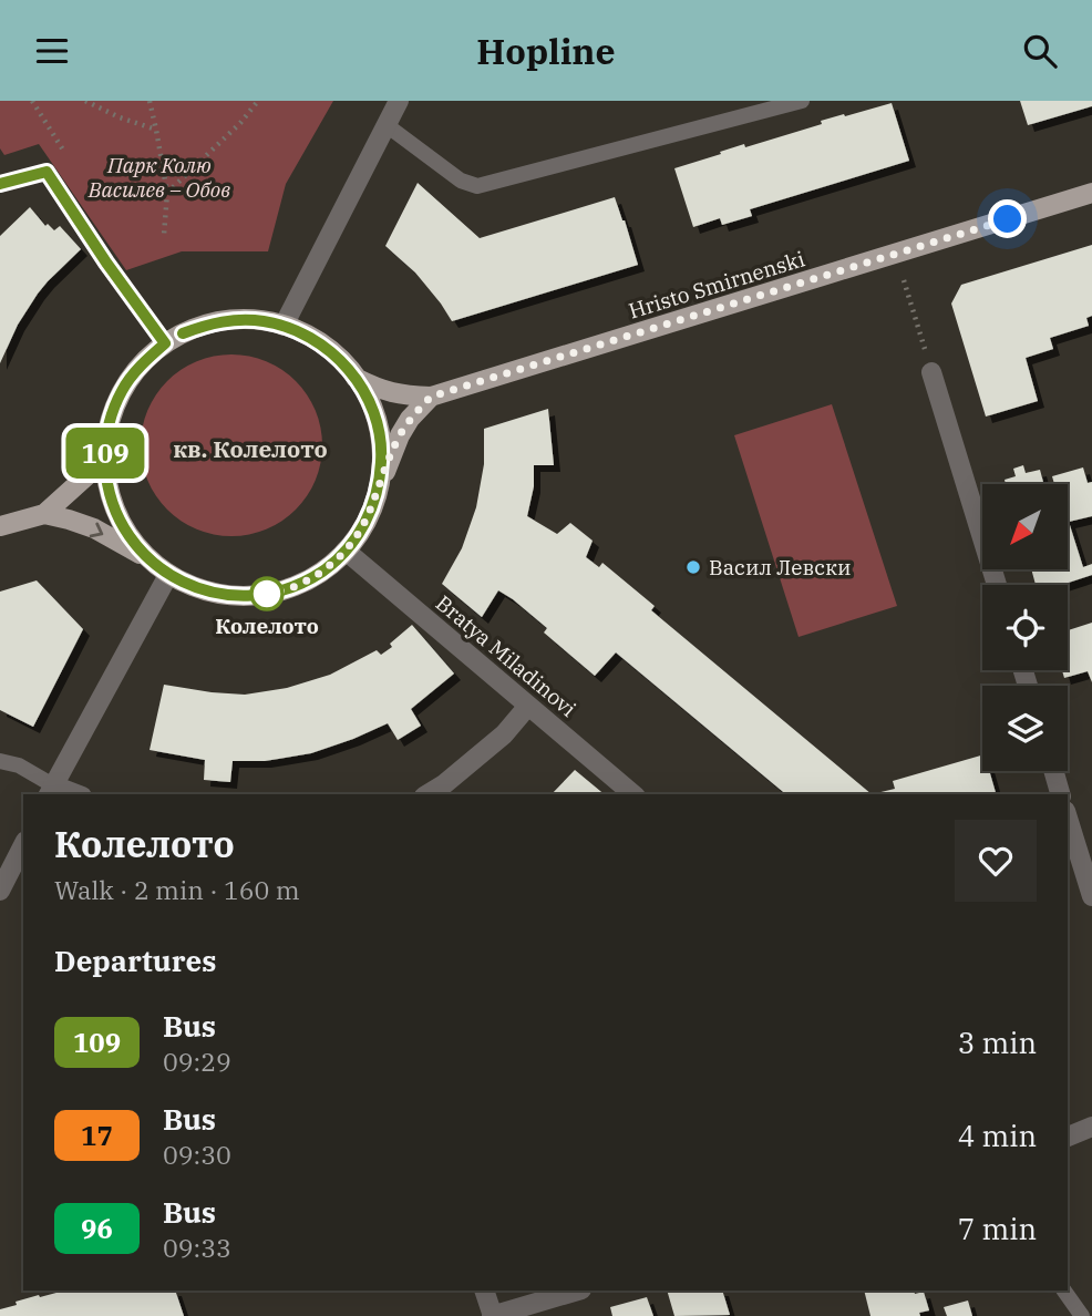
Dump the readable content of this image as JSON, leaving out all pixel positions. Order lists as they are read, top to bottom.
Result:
{
  "streets": {
    "main road": ["Hristo Smirnenski"],
    "street": ["Bratya Miladinovi"]
  },
  "crossings": [
    ["Hristo Smirnenski", "Bratya Miladinovi"]
  ],
  "districts": ["кв. Колелото"],
  "parks": ["Парк Колю Василев – Обов"],
  "places": ["Васил Левски", "Колелото"],
  "lines": ["bus line 109"],
  "north": "bottom left",
  "page": {
    "header": "Hopline",
    "on_map": "109",
    "heading": [
      ["Колелото", "Walk · 2 min · 160 m"],
      "Departures"
    ],
    "list": [
      {
        "mark": "109",
        "name": "Bus",
        "note": "09:29",
        "value": "3 min"
      },
      {
        "mark": "17",
        "name": "Bus",
        "note": "09:30",
        "value": "4 min"
      },
      {
        "mark": "96",
        "name": "Bus",
        "note": "09:33",
        "value": "7 min"
      }
    ]
  }
}
